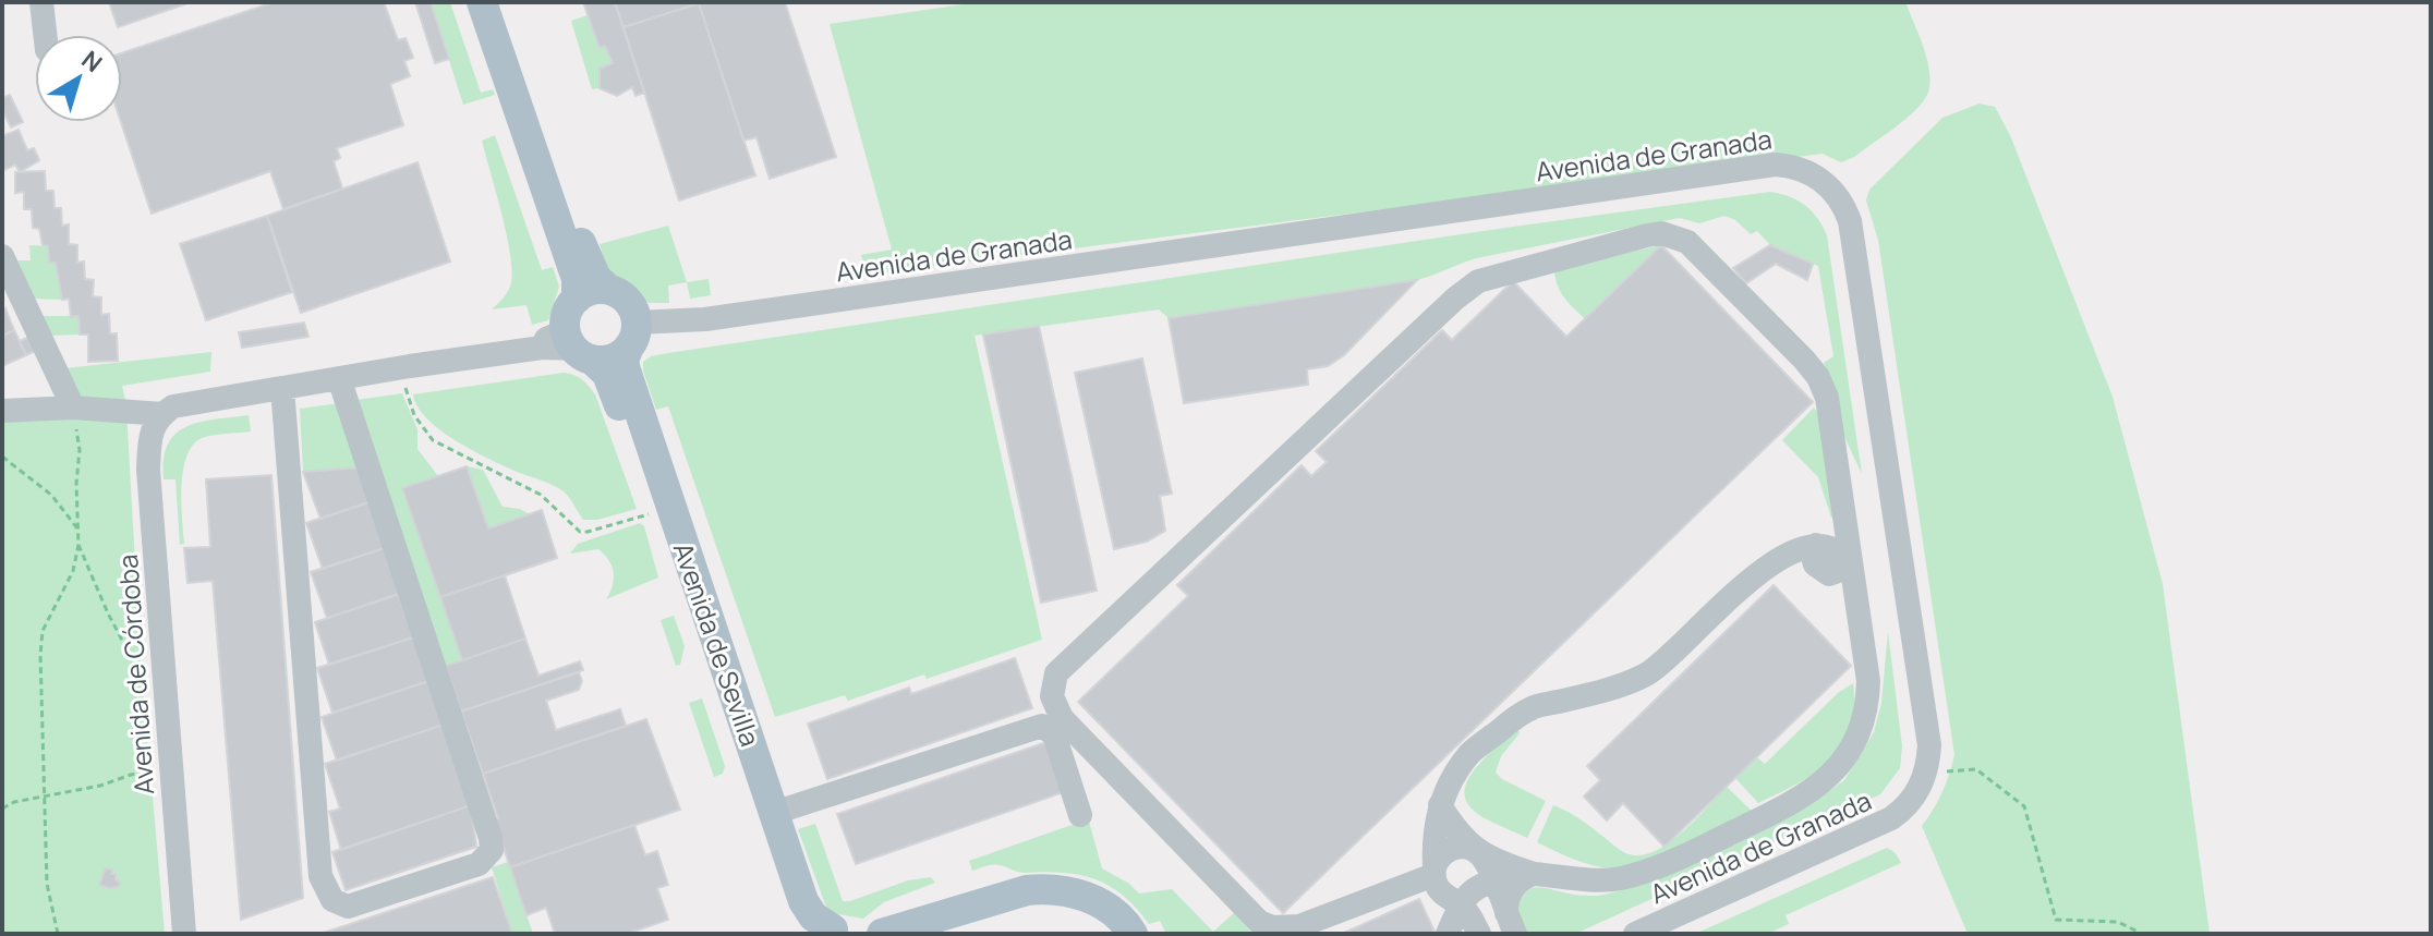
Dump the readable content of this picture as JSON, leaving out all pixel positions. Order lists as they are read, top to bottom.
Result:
{
  "streets": {
    "main road": ["Avenida de Sevilla"],
    "street": ["Avenida de Granada", "Avenida de Córdoba"]
  },
  "crossings": [
    ["Avenida de Granada", "Avenida de Sevilla"]
  ],
  "north": "top right"
}
